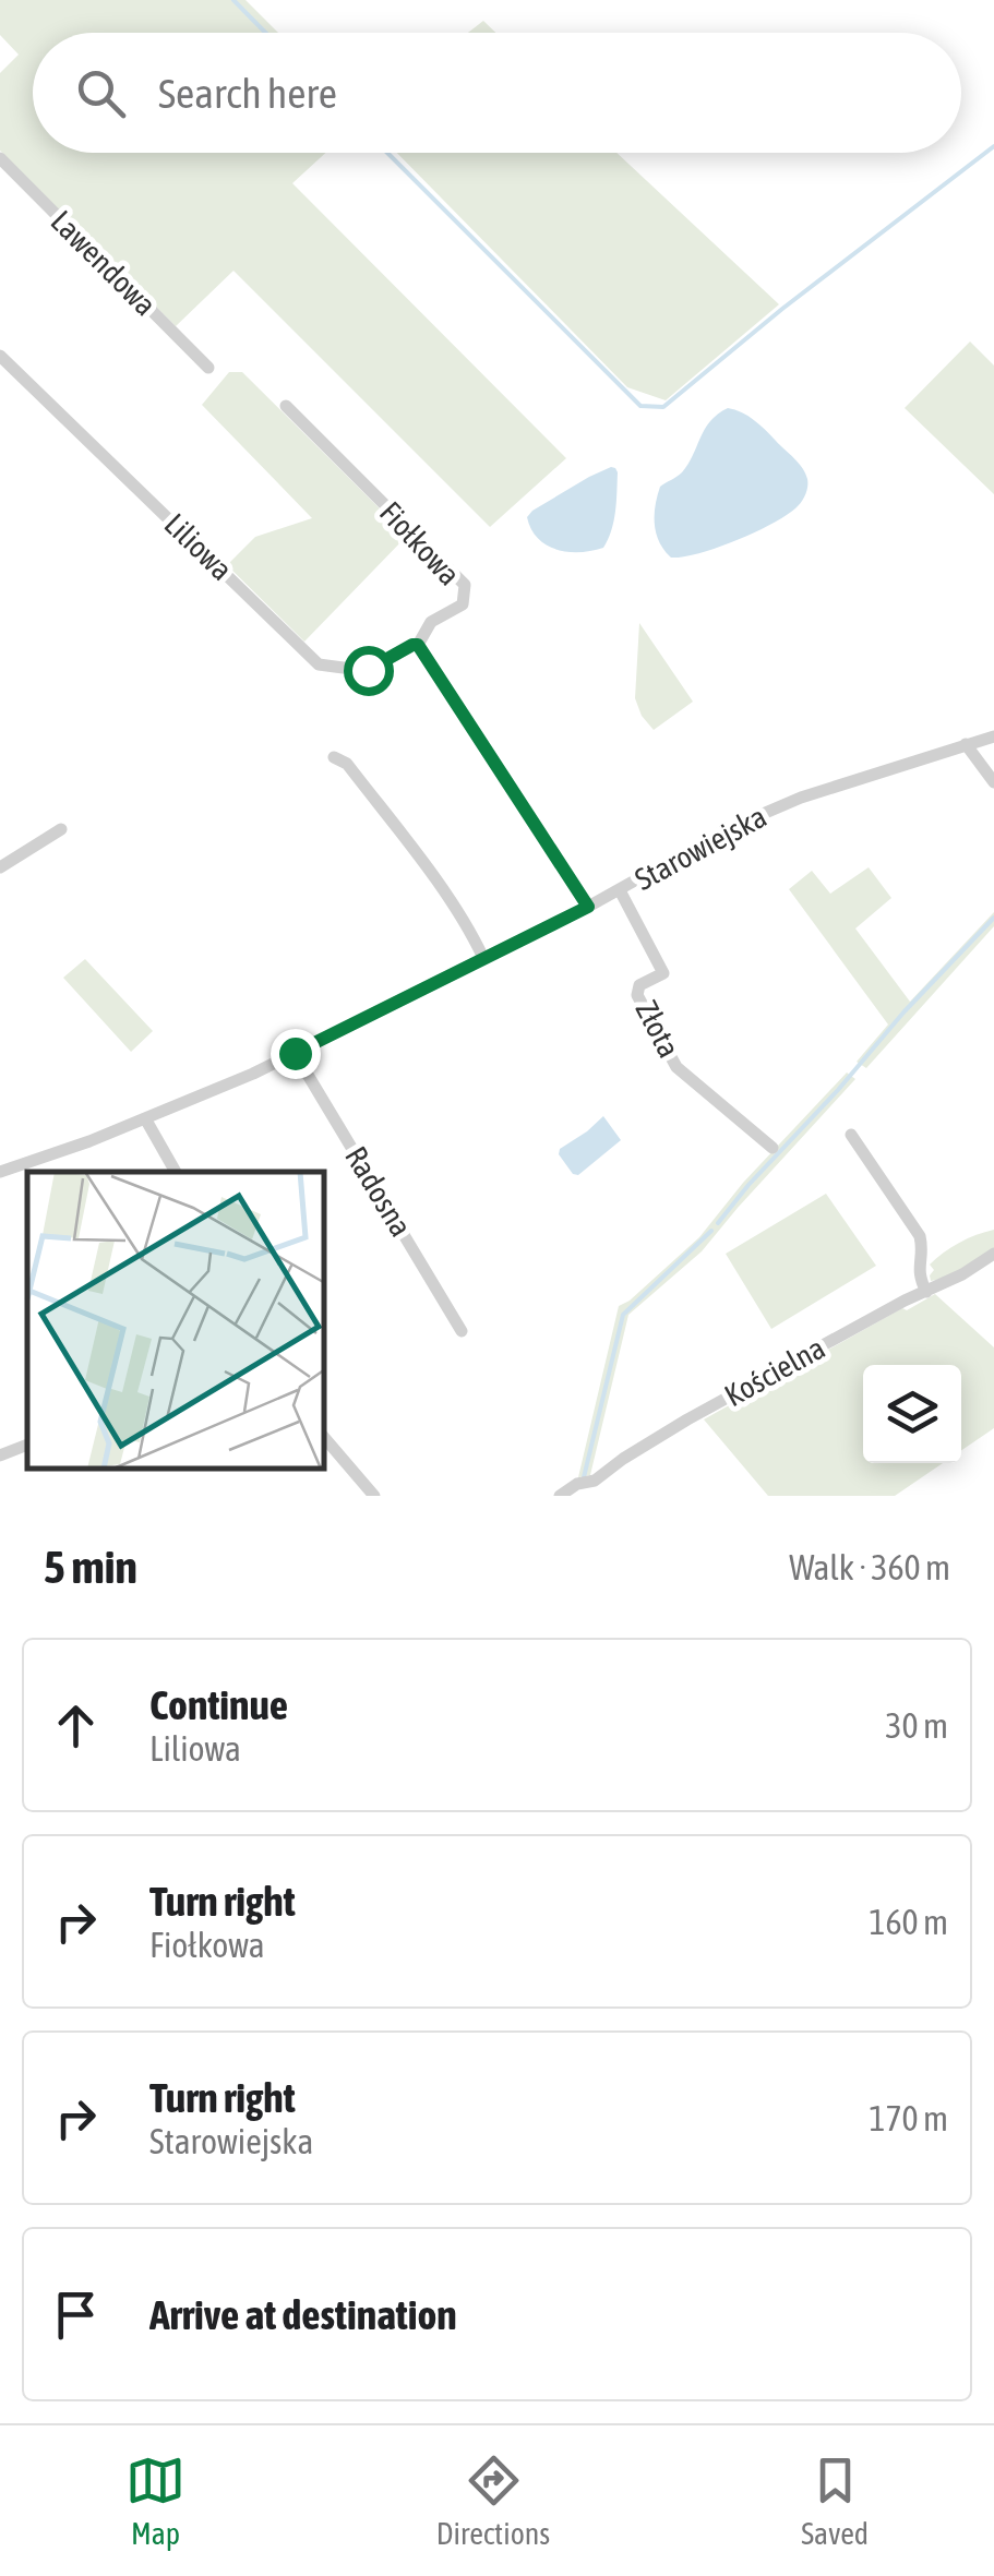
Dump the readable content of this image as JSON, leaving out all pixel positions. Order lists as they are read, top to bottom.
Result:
{
  "streets": {
    "street": [
      "Lawendowa",
      "Fiołkowa",
      "Liliowa",
      "Starowiejska",
      "Złota",
      "Radosna",
      "Kościelna"
    ]
  },
  "crossings": [
    ["Fiołkowa", "Liliowa"],
    ["Starowiejska", "Złota"],
    ["Starowiejska", "Radosna"]
  ],
  "page": {
    "search": "Search here",
    "heading": ["5 min", "Walk · 360 m"],
    "list": [
      ["Continue", "Liliowa", "30 m"],
      ["Turn right", "Fiołkowa", "160 m"],
      ["Turn right", "Starowiejska", "170 m"],
      "Arrive at destination"
    ],
    "nav": ["Map", "Directions", "Saved"]
  }
}
